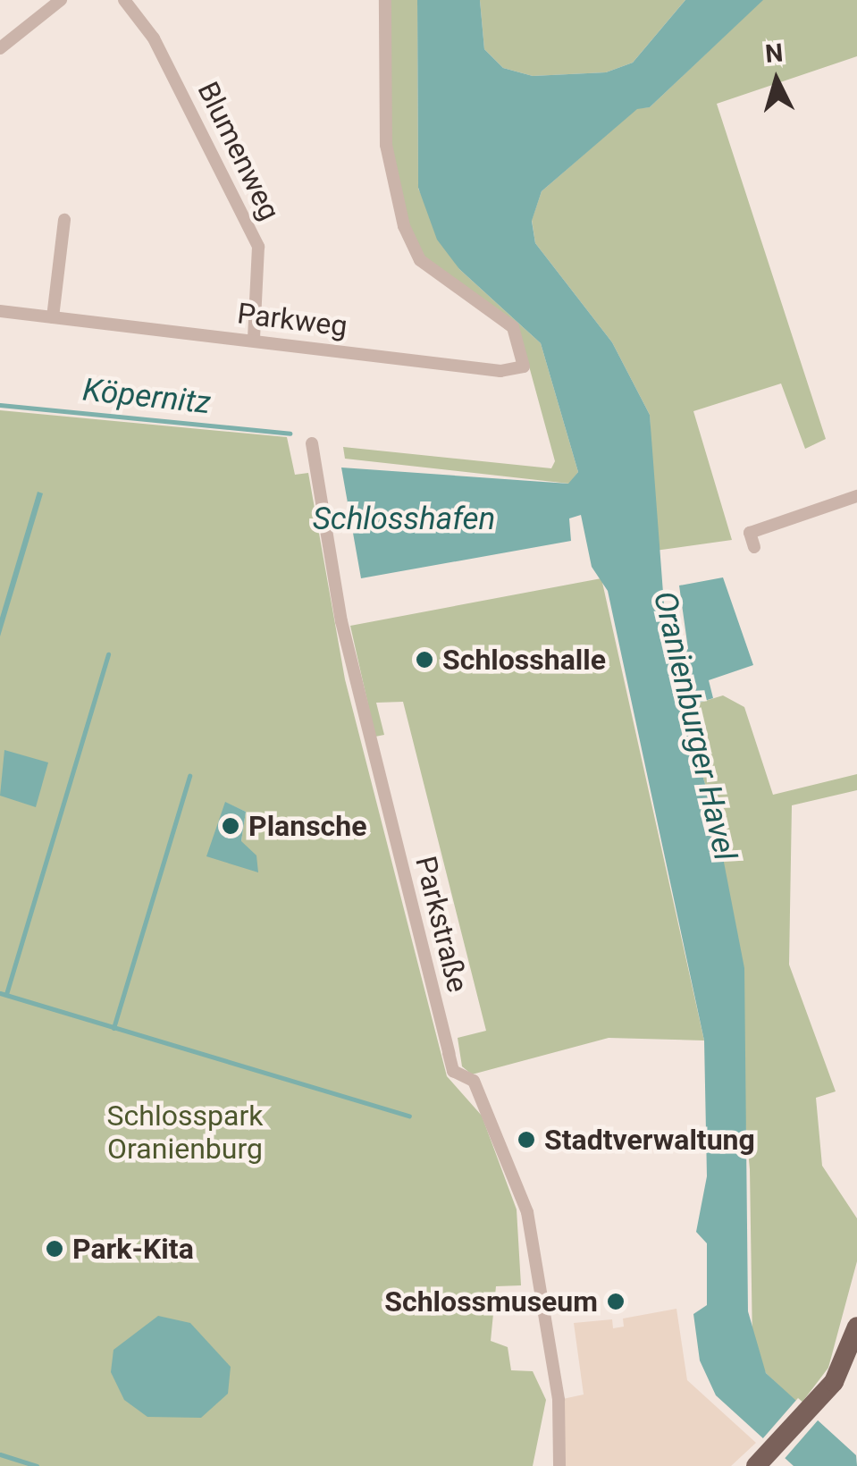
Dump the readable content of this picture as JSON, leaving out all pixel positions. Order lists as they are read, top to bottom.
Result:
{
  "streets": {
    "street": ["Blumenweg", "Parkweg", "Parkstraße"]
  },
  "crossings": [
    ["Blumenweg", "Parkweg"]
  ],
  "water": ["Köpernitz", "Schlosshafen", "Oranienburger Havel"],
  "parks": ["Schlosspark Oranienburg"],
  "places": [
    "Schlosshalle",
    "Plansche",
    "Stadtverwaltung",
    "Park-Kita",
    "Schlossmuseum"
  ],
  "north": "top"
}
